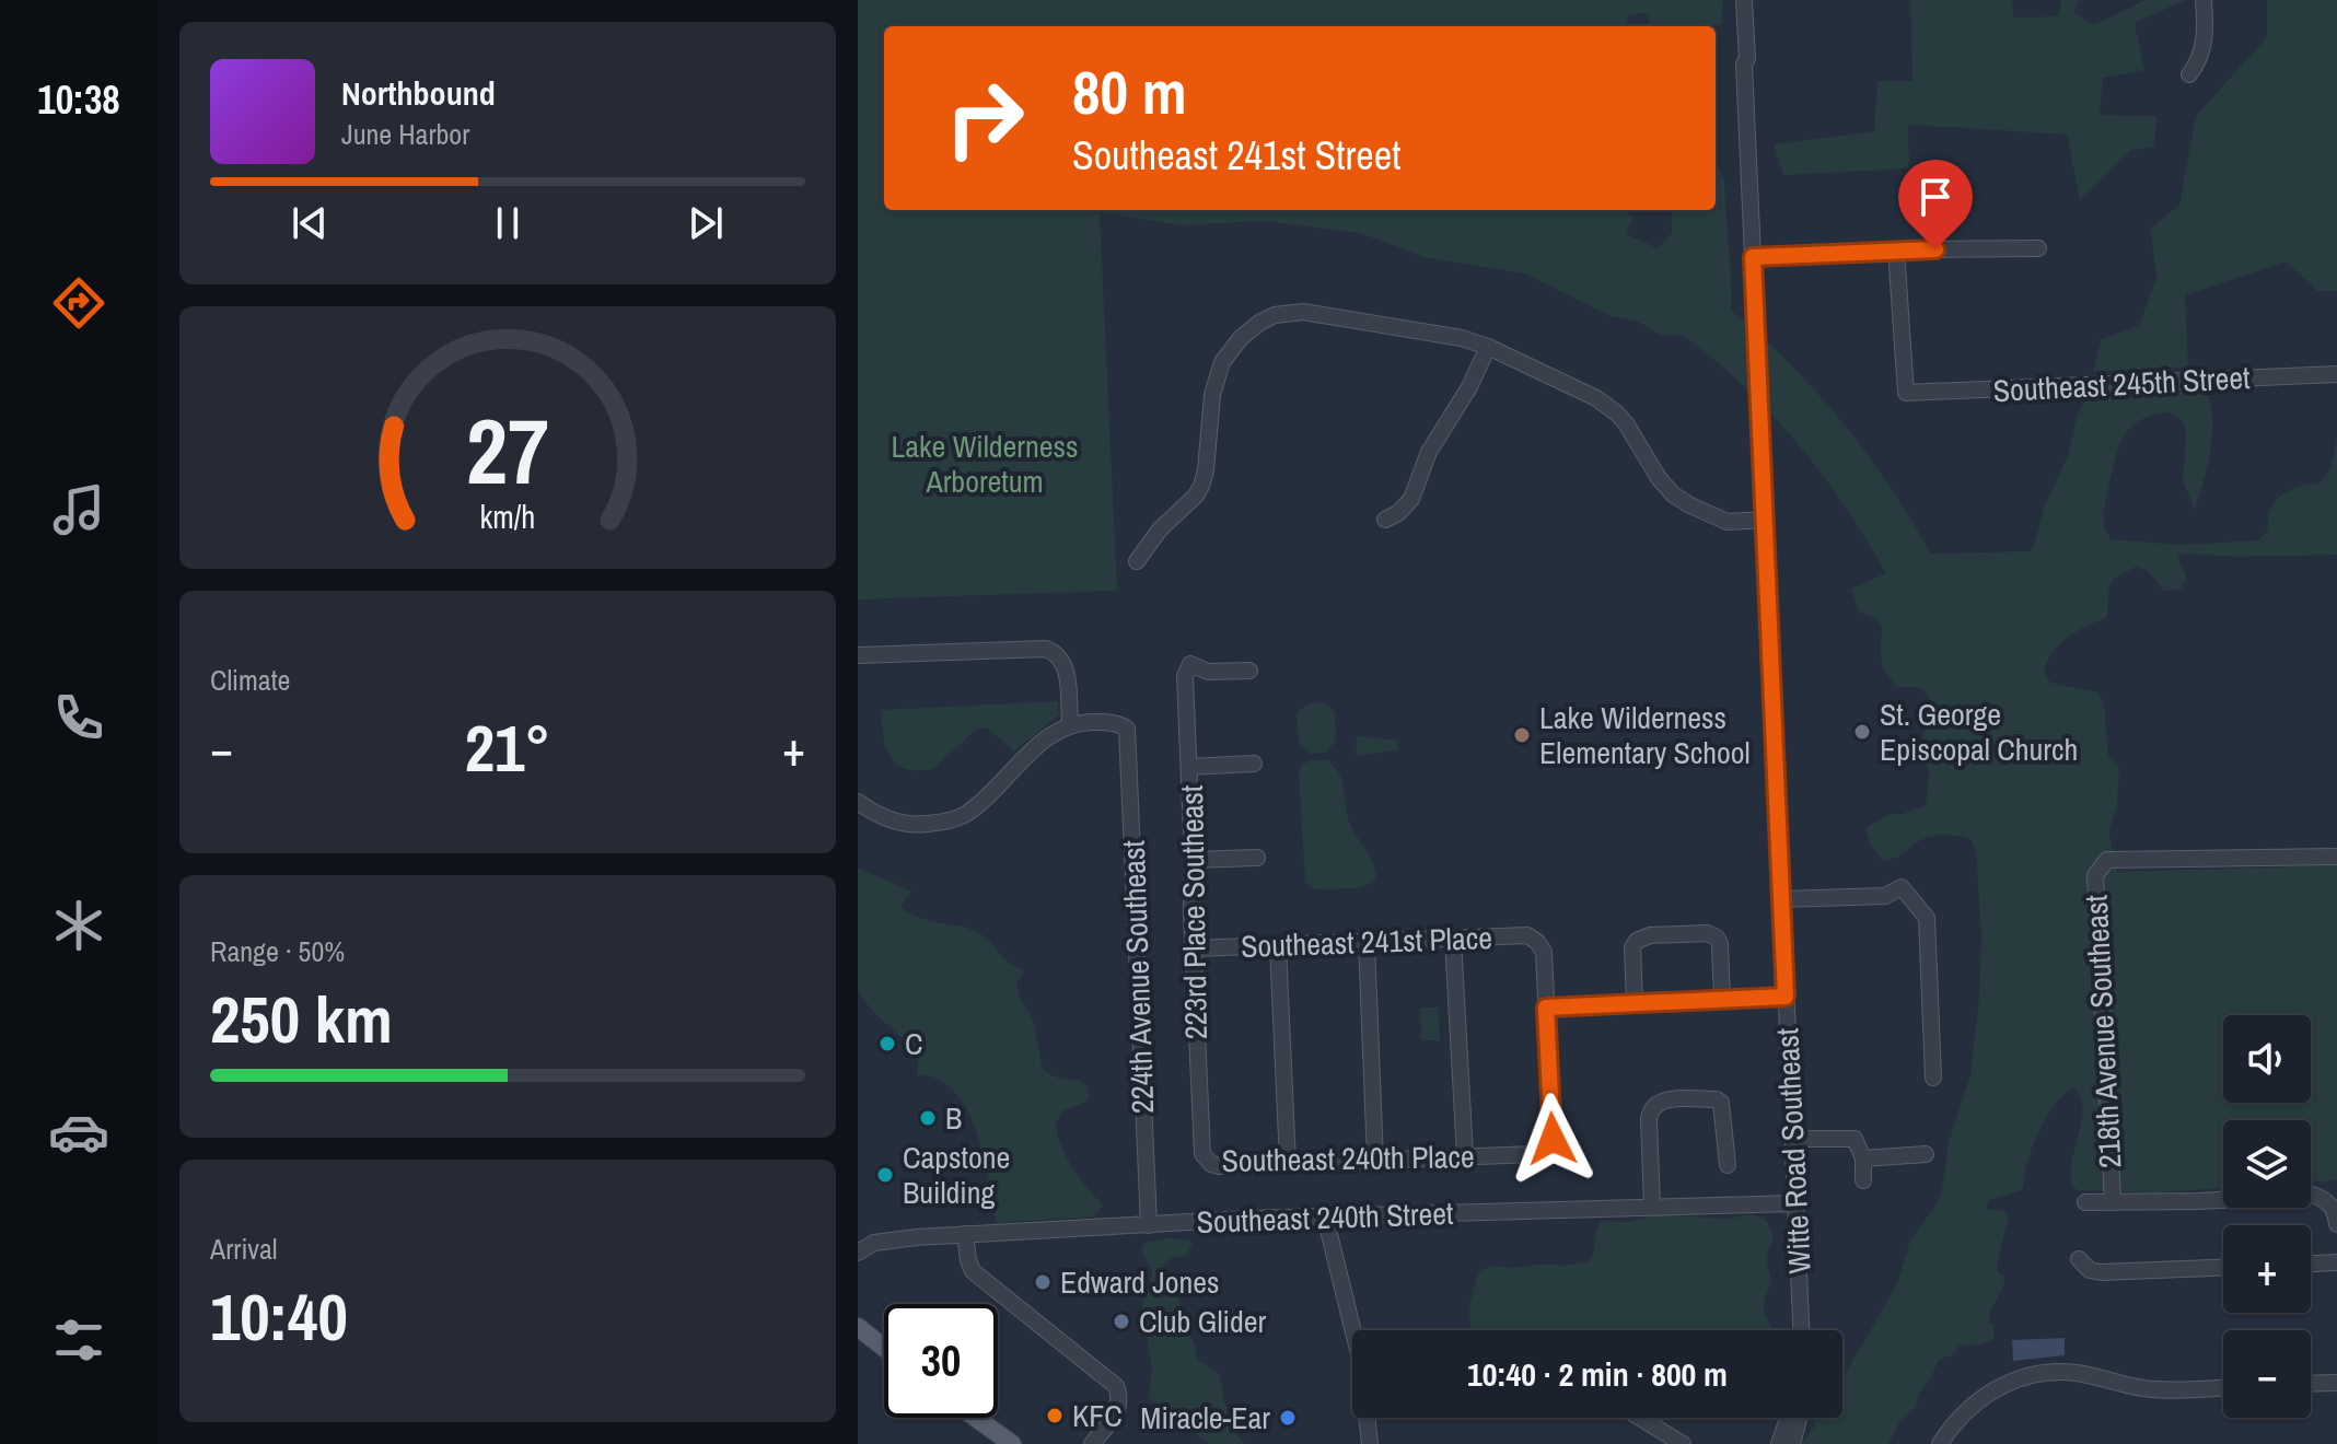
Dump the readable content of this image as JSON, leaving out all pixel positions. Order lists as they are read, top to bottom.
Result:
{
  "streets": {
    "street": [
      "Southeast 245th Street",
      "223rd Place Southeast",
      "Southeast 241st Place",
      "224th Avenue Southeast",
      "218th Avenue Southeast",
      "Witte Road Southeast",
      "Southeast 240th Place",
      "Southeast 240th Street"
    ]
  },
  "crossings": [
    ["223rd Place Southeast", "Southeast 241st Place"],
    ["223rd Place Southeast", "Southeast 240th Place"],
    ["Southeast 241st Place", "Southeast 240th Place"],
    ["224th Avenue Southeast", "Southeast 240th Street"],
    ["Witte Road Southeast", "Southeast 240th Street"]
  ],
  "parks": ["Lake Wilderness Arboretum"],
  "places": [
    "St. George Episcopal Church",
    "Lake Wilderness Elementary School",
    "C",
    "B",
    "Capstone Building",
    "Edward Jones",
    "Club Glider",
    "KFC",
    "Miracle-Ear"
  ],
  "page": {
    "tabs": "10:38",
    "turn": ["80 m", "Southeast 241st Street"],
    "song": ["Northbound", "June Harbor"],
    "tile": [
      "Climate",
      ["Range · 50%", "250 km"],
      ["Arrival", "10:40"]
    ],
    "heat": ["−", "21°", "+"],
    "map_buttons": ["+", "−"],
    "limit": "30",
    "trip": "10:40 · 2 min · 800 m",
    "gauge": ["27", "km/h"]
  }
}
